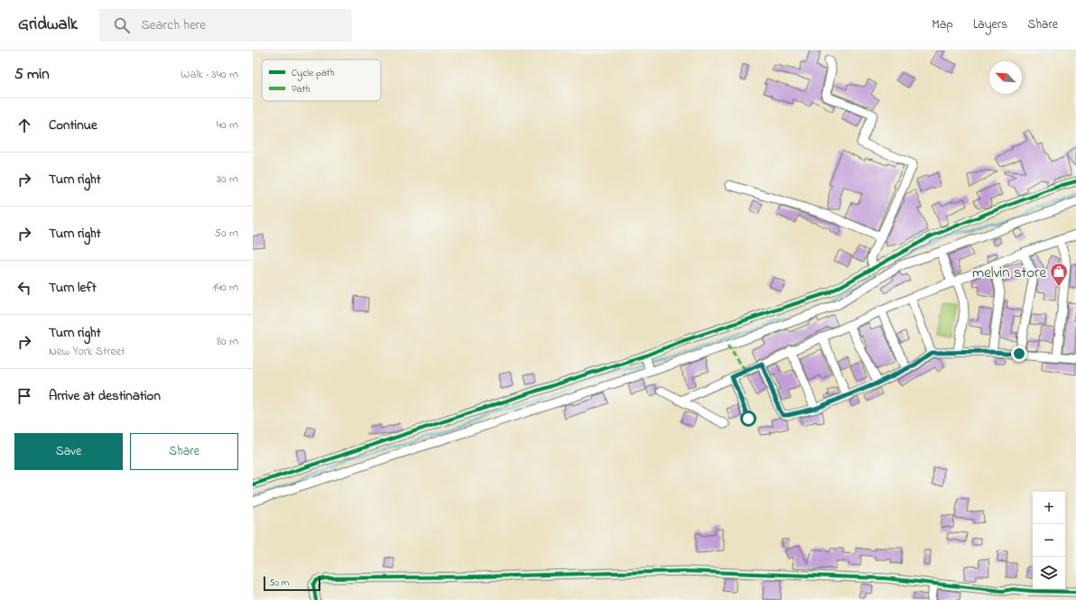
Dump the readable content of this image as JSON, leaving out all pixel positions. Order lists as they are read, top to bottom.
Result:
{
  "places": {
    "shop": ["melvin store"]
  },
  "legend": ["Cycle path", "Path"],
  "scale_bar": "50 m",
  "north": "top left",
  "page": {
    "header": "Gridwalk",
    "search": "Search here",
    "nav": ["Map", "Layers", "Share"],
    "heading": ["5 min", "Walk · 340 m"],
    "list": [
      ["Continue", "40 m"],
      ["Turn right", "30 m"],
      ["Turn right", "50 m"],
      ["Turn left", "140 m"],
      ["Turn right", "New York Street", "80 m"],
      "Arrive at destination"
    ],
    "buttons": ["Save", "Share"],
    "map_buttons": ["+", "−"],
    "scale": "50 m"
  }
}
